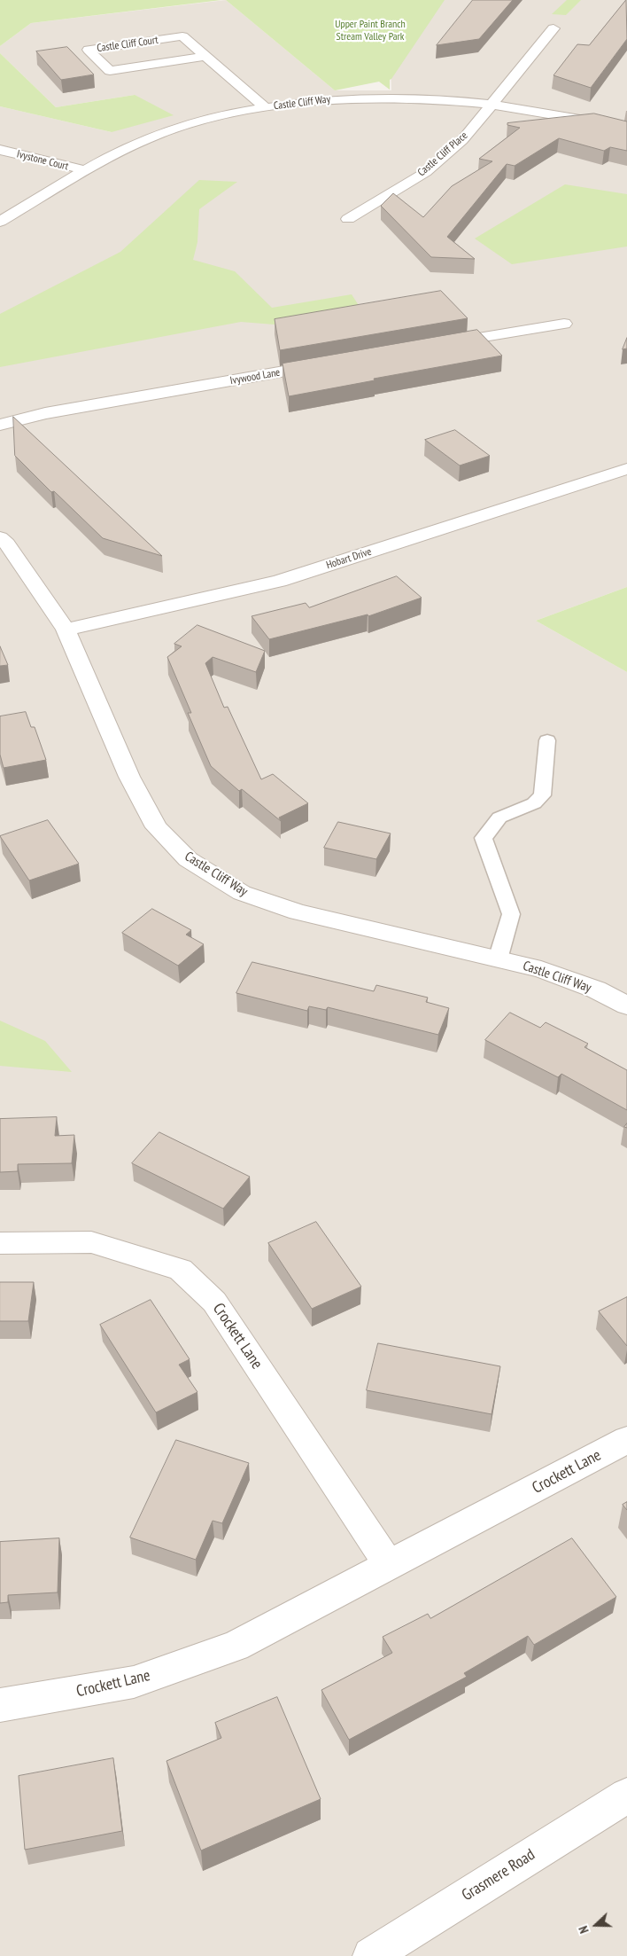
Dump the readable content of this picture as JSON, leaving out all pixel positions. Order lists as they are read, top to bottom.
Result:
{
  "streets": {
    "street": [
      "Castle Cliff Court",
      "Castle Cliff Way",
      "Castle Cliff Place",
      "Ivystone Court",
      "Ivywood Lane",
      "Hobart Drive",
      "Crockett Lane",
      "Grasmere Road"
    ]
  },
  "crossings": [
    ["Castle Cliff Court", "Castle Cliff Way"],
    ["Castle Cliff Way", "Castle Cliff Place"],
    ["Castle Cliff Way", "Ivystone Court"],
    ["Castle Cliff Way", "Hobart Drive"]
  ],
  "parks": ["Upper Paint Branch Stream Valley Park"],
  "north": "left"
}
